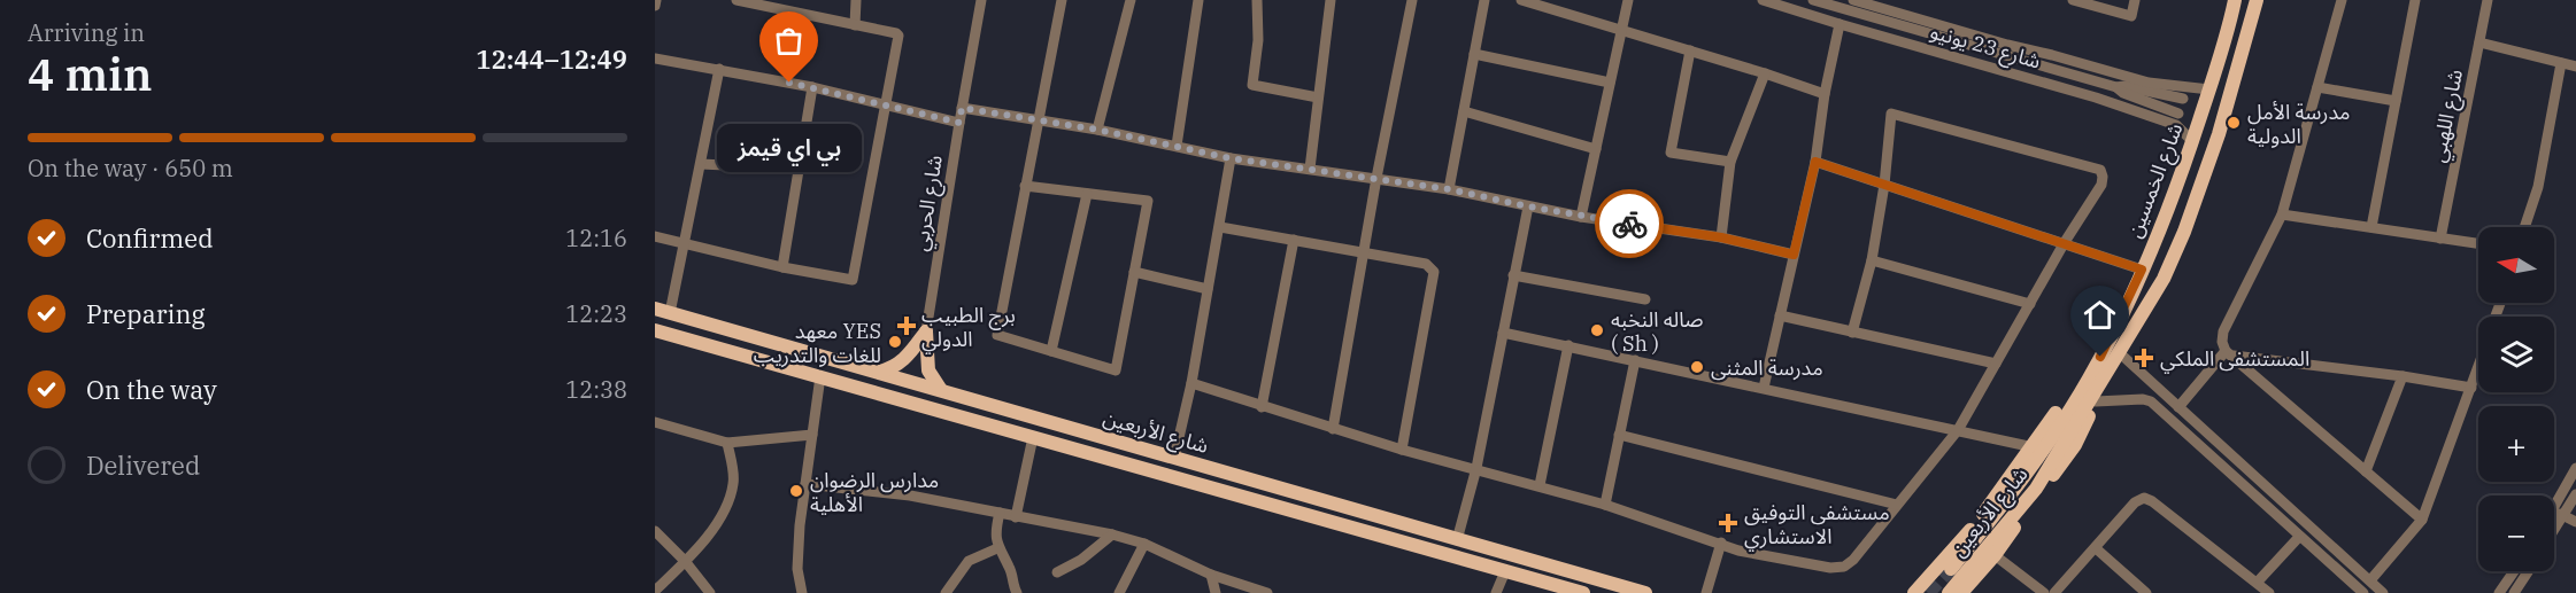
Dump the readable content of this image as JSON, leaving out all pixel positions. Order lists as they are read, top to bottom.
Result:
{
  "streets": {
    "main road": ["شارع الخمسين", "شارع الأربعين"],
    "street": ["شارع 23 يونيو", "شارع اللهبي", "شارع الحربي"]
  },
  "crossings": [
    ["شارع 23 يونيو", "شارع الخمسين"]
  ],
  "places": {
    "other": [
      "بي اي قيمز",
      "مدرسة الأمل الدولية",
      "صاله النخبه ( Sh )",
      "معهد YES للغات والتدريب",
      "مدرسة المثنى",
      "مدارس الرضوان الأهلية"
    ],
    "health": ["برج الطبيب الدولي", "المستشفى الملكي", "مستشفى التوفيق الاستشاري"]
  },
  "north": "left",
  "page": {
    "heading": ["4 min", "Arriving in", "12:44–12:49"],
    "bar": "On the way · 650 m",
    "bubble": "بي اي قيمز",
    "list": [
      ["Confirmed", "12:16"],
      ["Preparing", "12:23"],
      ["On the way", "12:38"],
      "Delivered"
    ],
    "map_buttons": ["+", "−"]
  }
}
